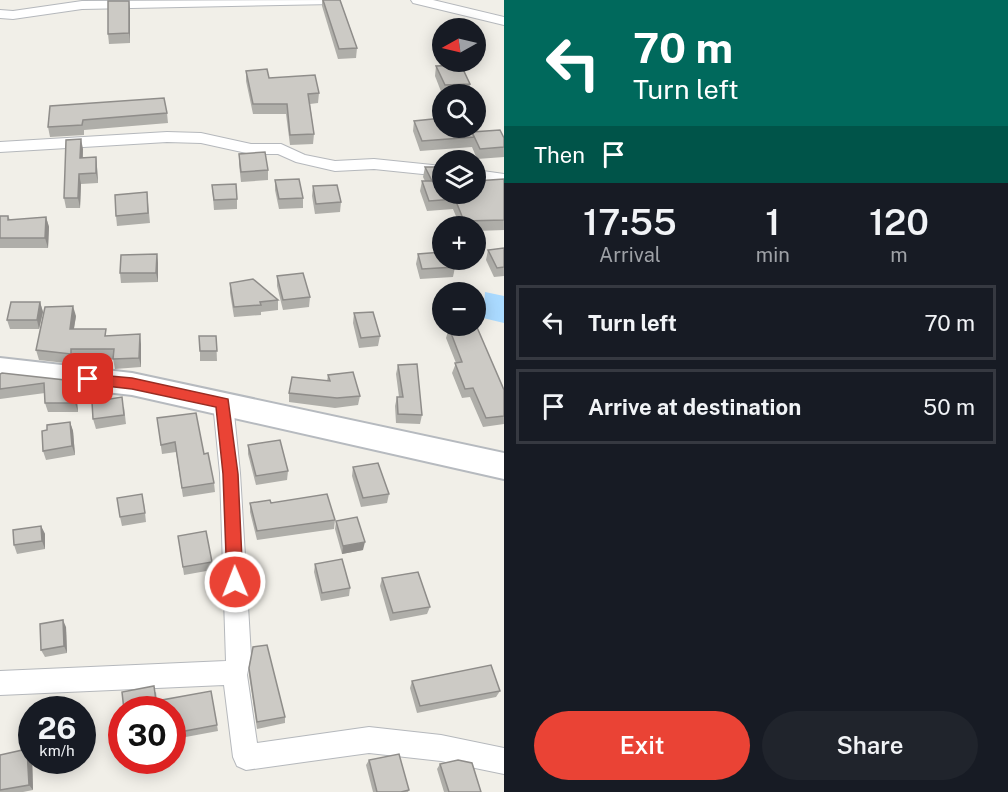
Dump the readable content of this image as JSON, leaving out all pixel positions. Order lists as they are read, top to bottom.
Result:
{
  "north": "left",
  "page": {
    "turn": ["70 m", "Turn left"],
    "map_buttons": ["+", "−"],
    "then": "Then",
    "eta": [
      "17:55",
      "Arrival",
      "1",
      "min",
      "120",
      "m"
    ],
    "list": [
      {
        "name": "Turn left",
        "value": "70 m"
      },
      {
        "name": "Arrive at destination",
        "value": "50 m"
      }
    ],
    "speed": "26 km/h",
    "limit": "30",
    "buttons": ["Exit", "Share"]
  }
}
